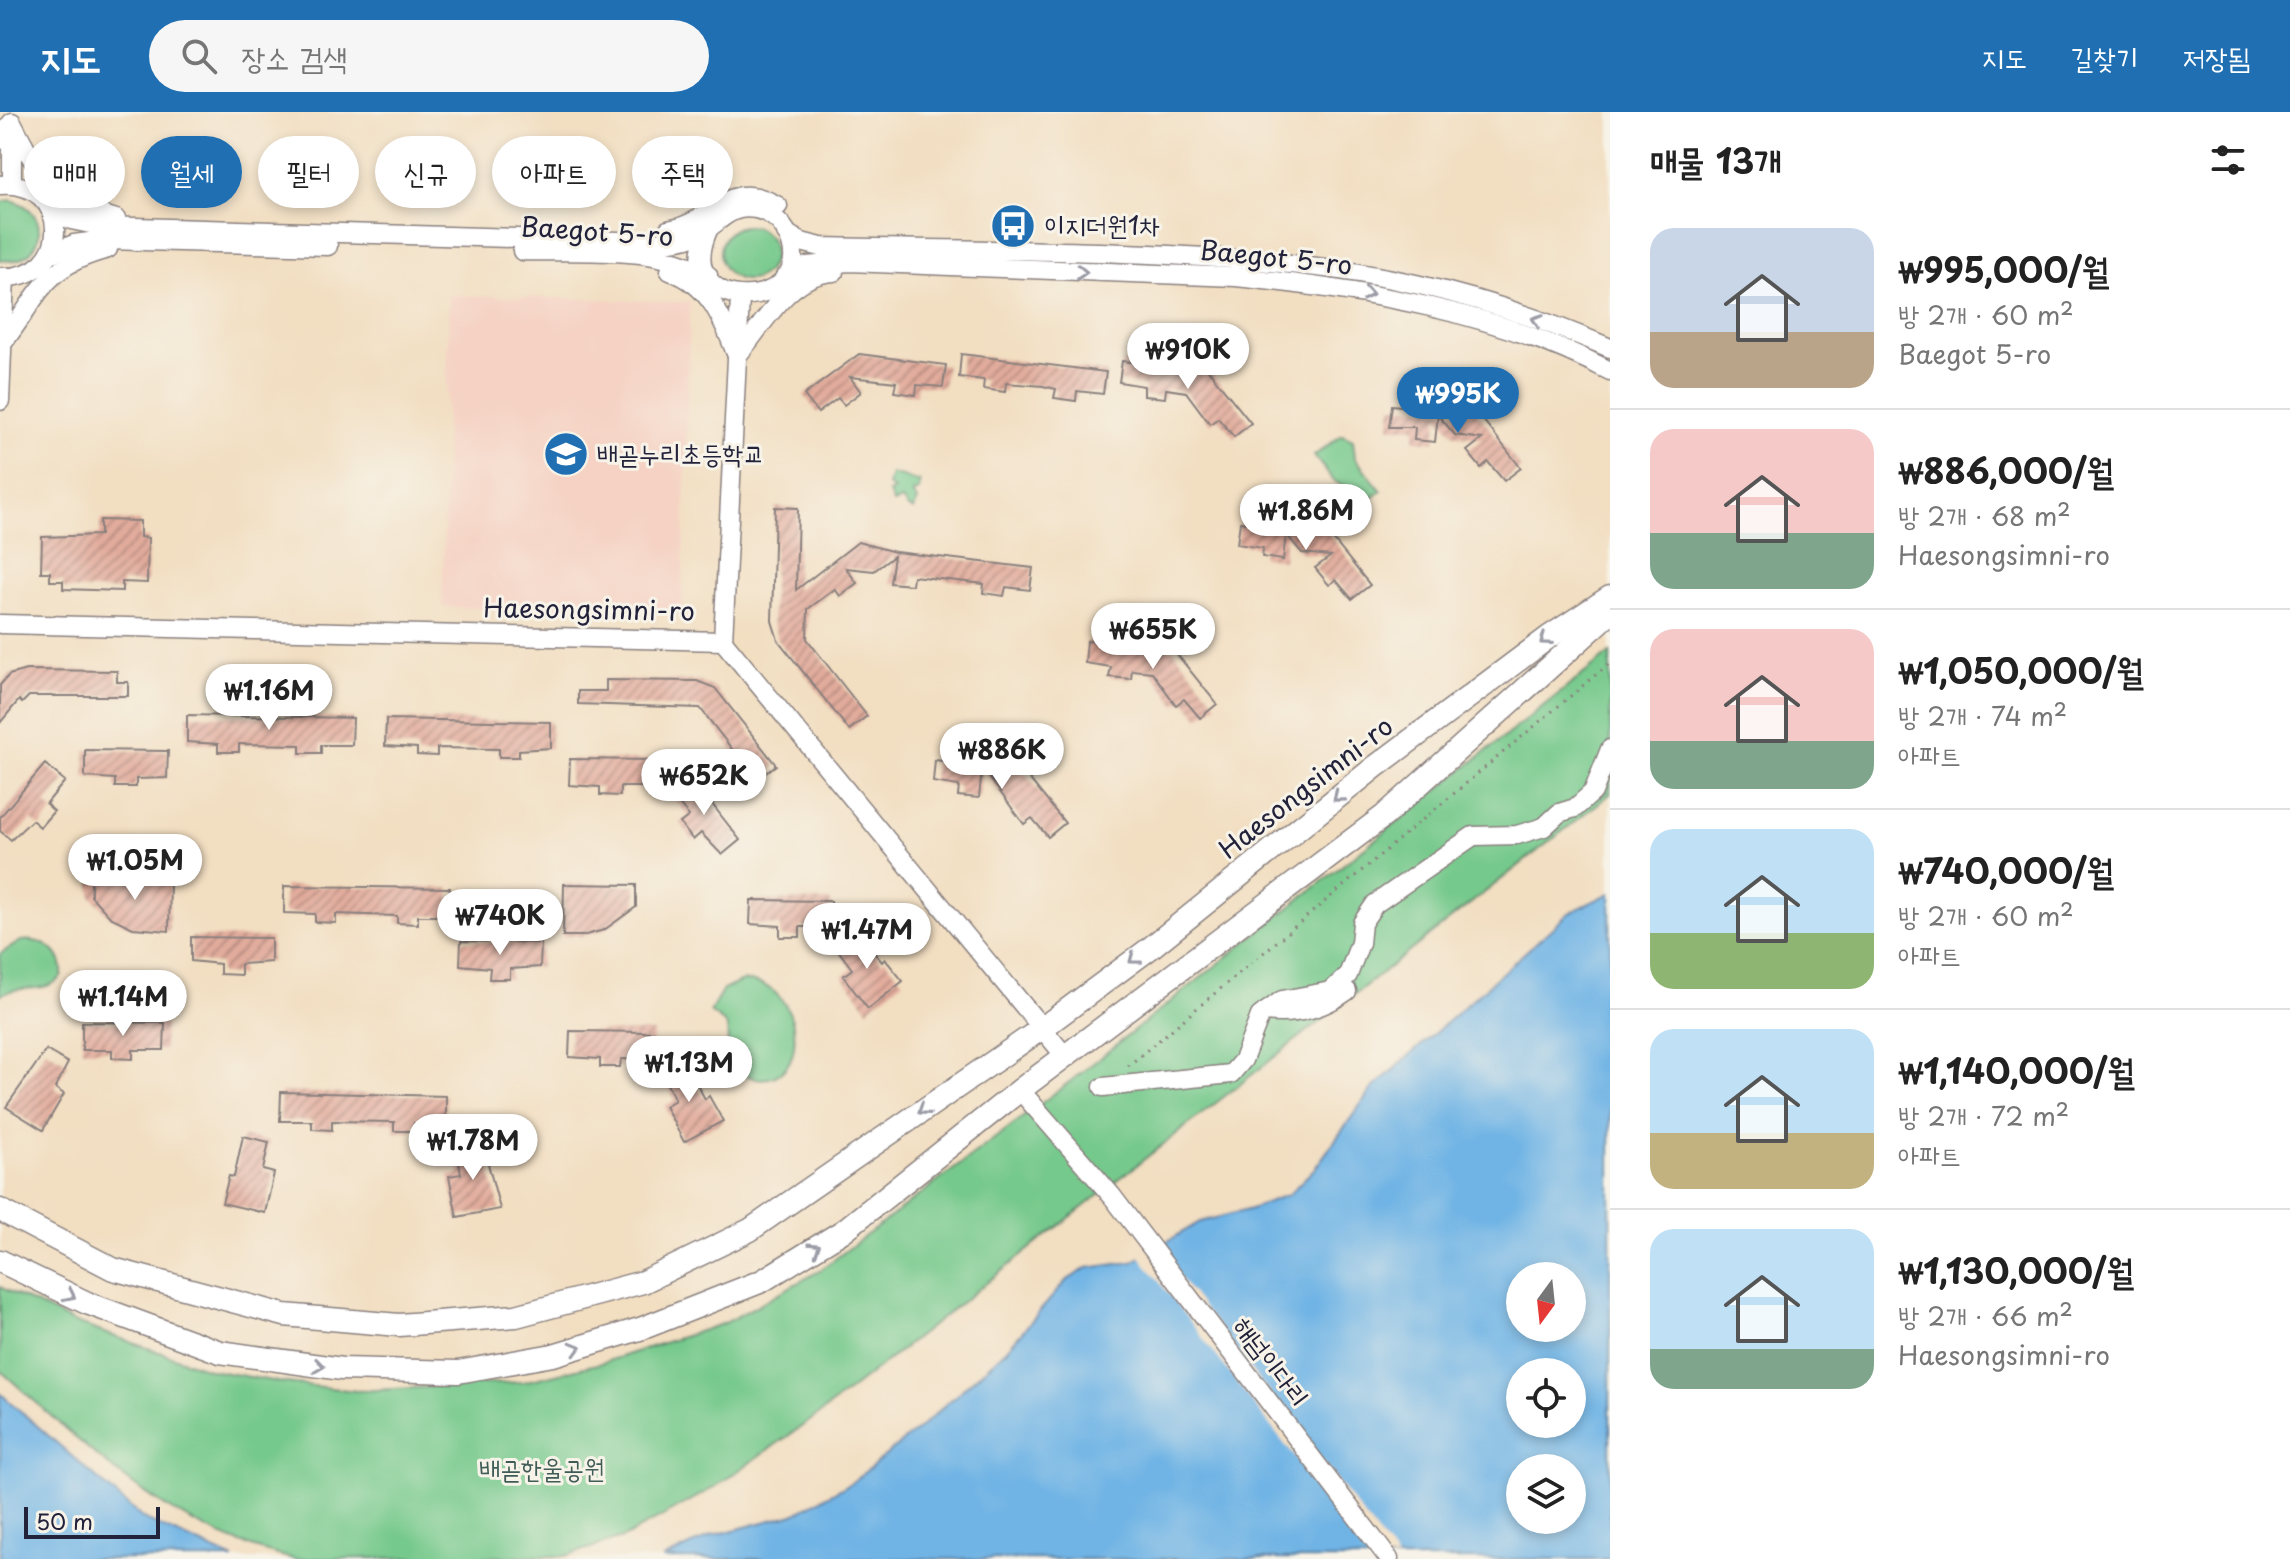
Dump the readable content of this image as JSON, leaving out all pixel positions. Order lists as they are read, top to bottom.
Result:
{
  "streets": {
    "main road": ["Haesongsimni-ro"],
    "street": ["Baegot 5-ro", "해넘이다리"]
  },
  "one_way": ["Haesongsimni-ro"],
  "parks": ["배곧한울공원"],
  "places": {
    "bus stop": ["이지더원1차"],
    "school or university": ["배곧누리초등학교"]
  },
  "scale_bar": "50 m",
  "north": "bottom",
  "page": {
    "header": "지도",
    "search": "장소 검색",
    "nav": ["지도", "길찾기", "저장됨"],
    "heading": "매물 13개",
    "chip": [
      "매매",
      "월세",
      "필터",
      "신규",
      "아파트",
      "주택"
    ],
    "list": [
      {
        "name": "₩995,000/월",
        "note": "방 2개 · 60 m² · Baegot 5-ro"
      },
      {
        "name": "₩886,000/월",
        "note": "방 2개 · 68 m² · Haesongsimni-ro"
      },
      {
        "name": "₩1,050,000/월",
        "note": "방 2개 · 74 m² · 아파트"
      },
      {
        "name": "₩740,000/월",
        "note": "방 2개 · 60 m² · 아파트"
      },
      {
        "name": "₩1,140,000/월",
        "note": "방 2개 · 72 m² · 아파트"
      },
      {
        "name": "₩1,130,000/월",
        "note": "방 2개 · 66 m² · Haesongsimni-ro"
      }
    ],
    "price": [
      "₩910K",
      "₩995K",
      "₩1.86M",
      "₩655K",
      "₩1.16M",
      "₩886K",
      "₩652K",
      "₩1.05M",
      "₩740K",
      "₩1.47M",
      "₩1.14M",
      "₩1.13M",
      "₩1.78M"
    ],
    "scale": "50 m"
  }
}
